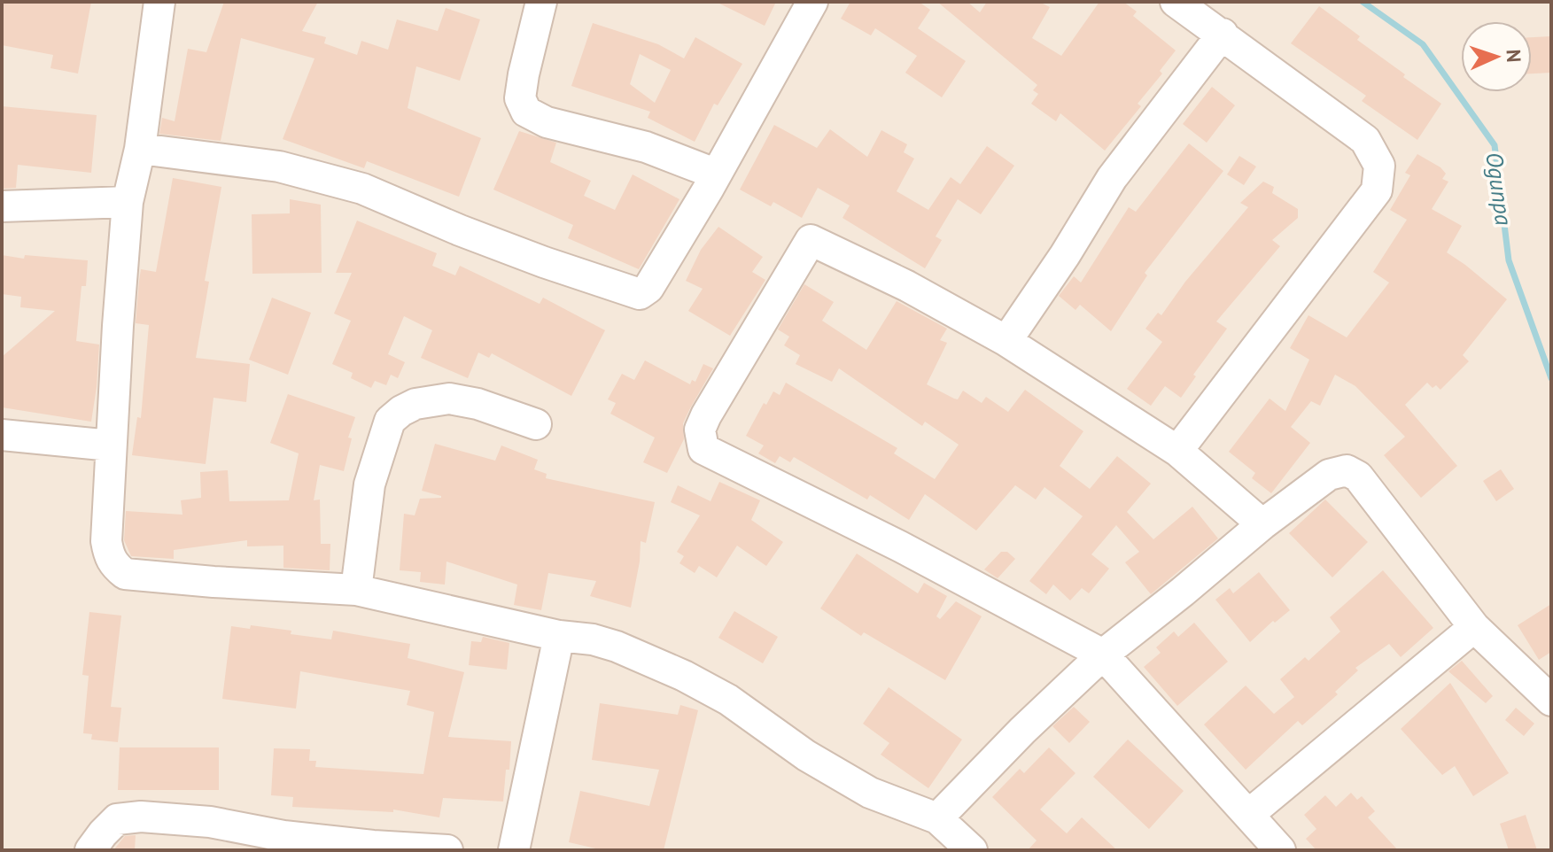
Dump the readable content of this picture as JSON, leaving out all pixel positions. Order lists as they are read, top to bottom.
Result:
{
  "water": ["Ogunpa"],
  "north": "right"
}
